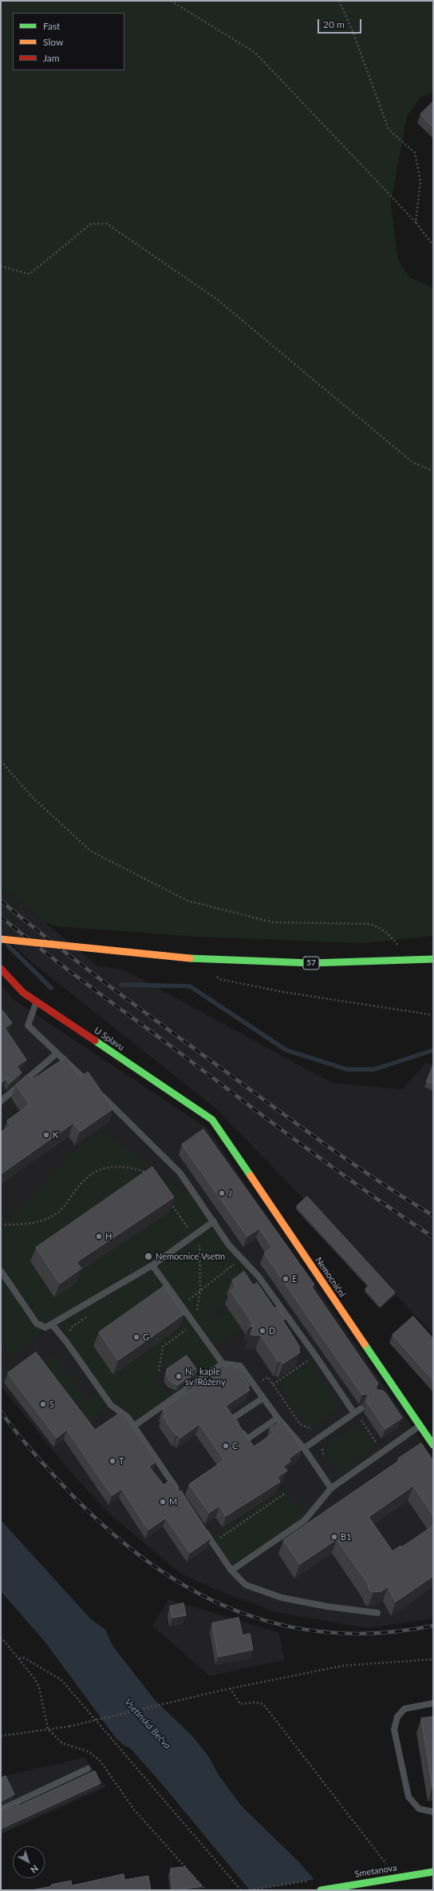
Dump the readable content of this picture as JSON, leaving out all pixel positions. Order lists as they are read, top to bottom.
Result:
{
  "streets": {
    "street": [
      "57",
      "U Splavu",
      "Nemocniční",
      "Smetanova"
    ]
  },
  "crossings": [
    ["U Splavu", "Nemocniční"]
  ],
  "water": ["Vsetínská Bečva"],
  "places": [
    "K",
    "J",
    "H",
    "Nemocnice Vsetín",
    "E",
    "D",
    "G",
    "N - kaple sv. Růženy",
    "S",
    "C",
    "T",
    "M",
    "B1"
  ],
  "legend": ["Fast", "Slow", "Jam"],
  "scale_bar": "20 m",
  "north": "bottom right"
}
